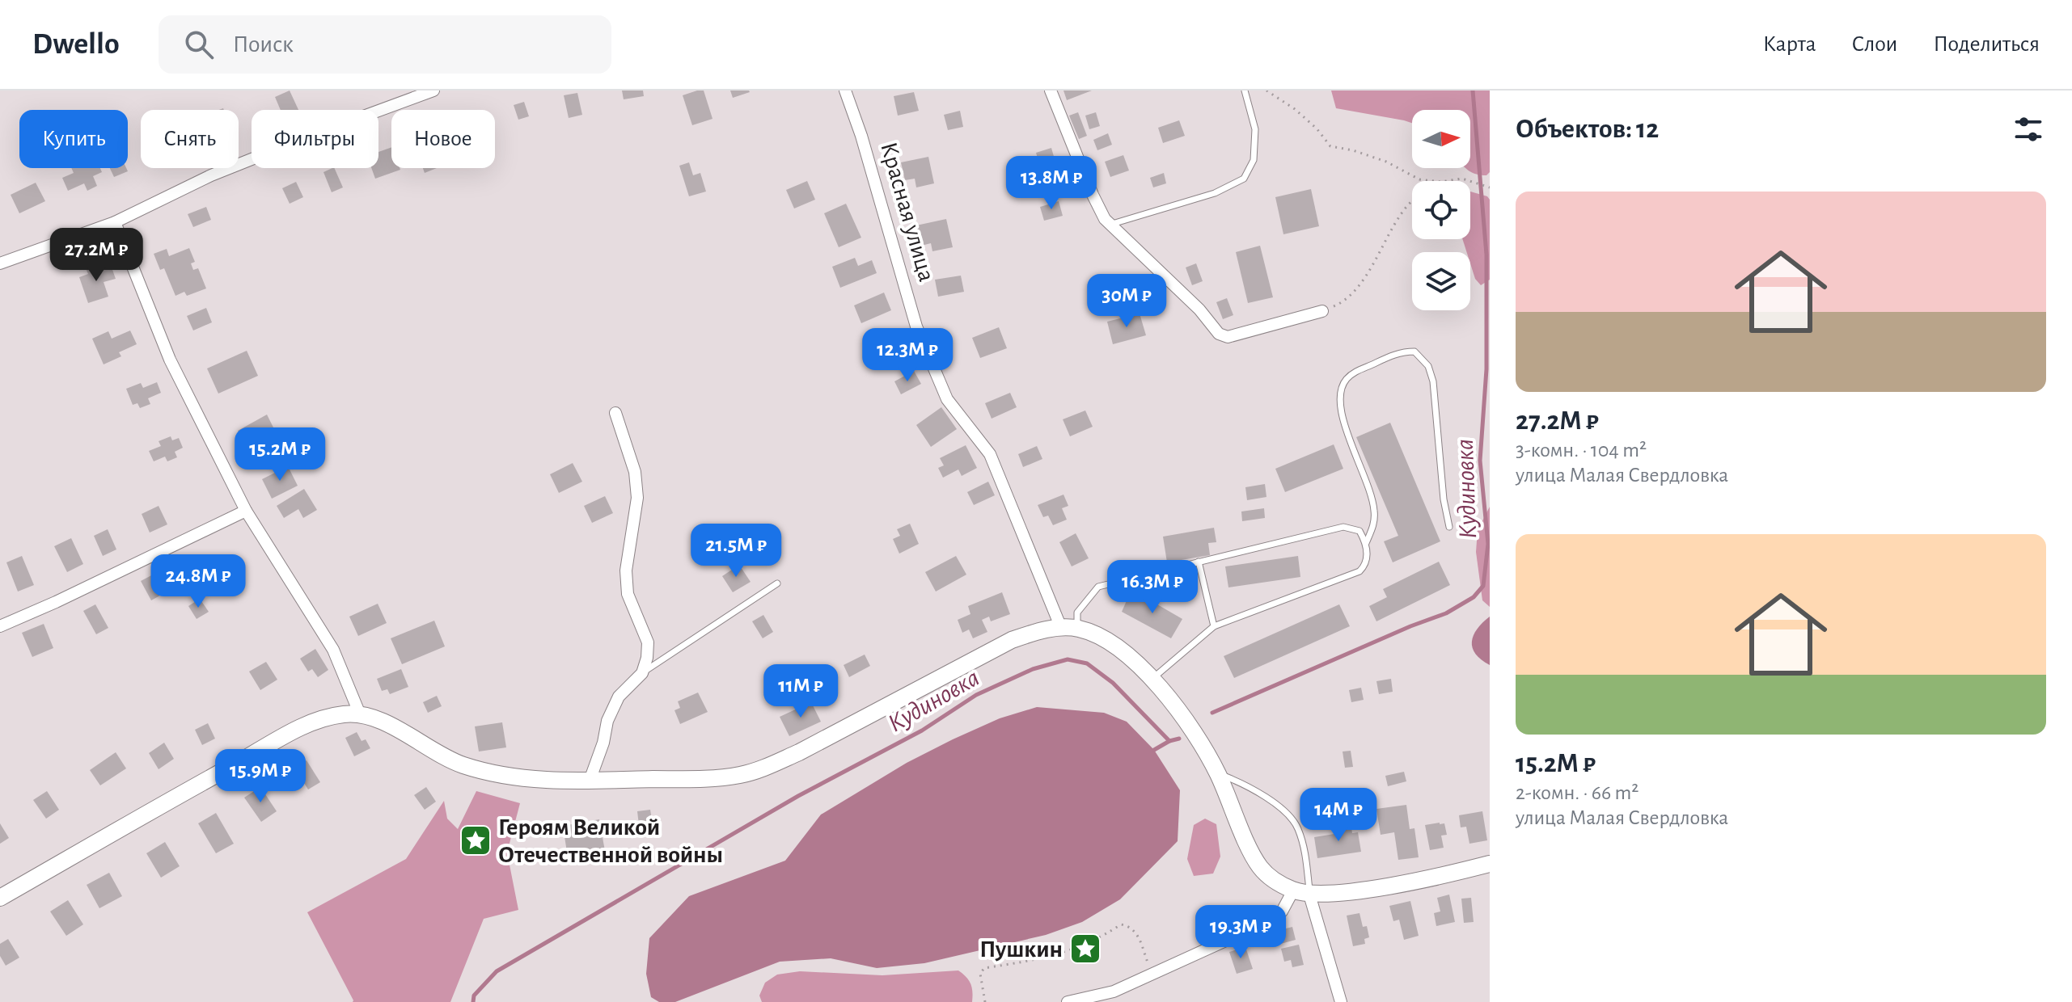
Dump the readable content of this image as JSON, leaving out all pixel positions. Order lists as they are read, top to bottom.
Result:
{
  "streets": {
    "street": ["Красная улица"]
  },
  "water": ["Кудиновка"],
  "places": {
    "place": ["Героям Великой Отечественной войны", "Пушкин"]
  },
  "north": "right",
  "page": {
    "header": "Dwello",
    "search": "Поиск",
    "nav": ["Карта", "Слои", "Поделиться"],
    "heading": "Объектов: 12",
    "chip": [
      "Купить",
      "Снять",
      "Фильтры",
      "Новое"
    ],
    "price": [
      "13.8M ₽",
      "27.2M ₽",
      "30M ₽",
      "12.3M ₽",
      "15.2M ₽",
      "21.5M ₽",
      "24.8M ₽",
      "16.3M ₽",
      "11M ₽",
      "15.9M ₽",
      "14M ₽",
      "19.3M ₽"
    ],
    "list": [
      {
        "name": "27.2M ₽",
        "note": "3-комн. · 104 m² · улица Малая Свердловка"
      },
      {
        "name": "15.2M ₽",
        "note": "2-комн. · 66 m² · улица Малая Свердловка"
      }
    ]
  }
}
